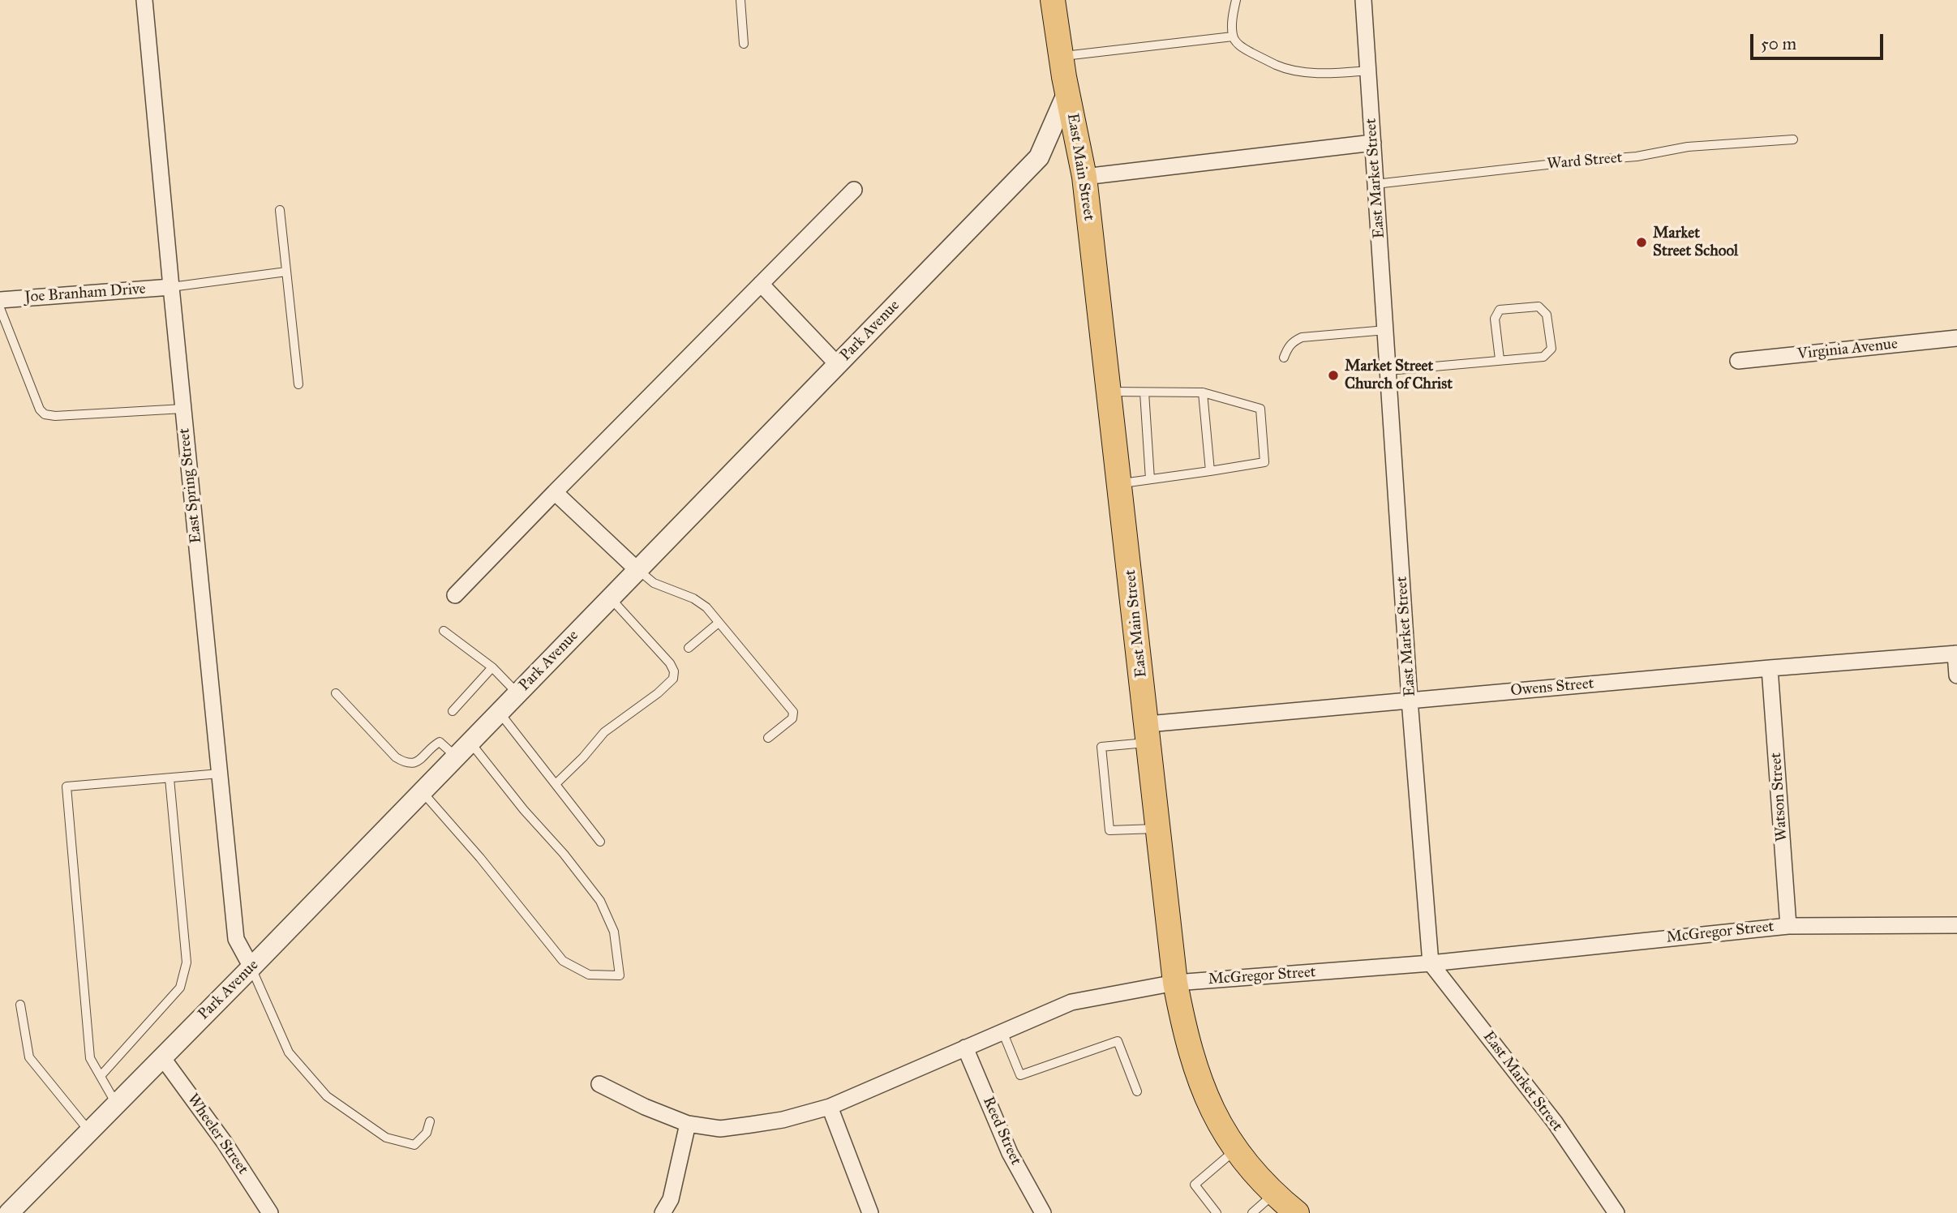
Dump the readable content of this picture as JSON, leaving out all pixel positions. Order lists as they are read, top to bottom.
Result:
{
  "streets": {
    "main road": ["East Main Street"],
    "street": [
      "East Market Street",
      "Joe Branham Drive",
      "Park Avenue",
      "Virginia Avenue",
      "East Spring Street",
      "Owens Street",
      "Watson Street",
      "McGregor Street",
      "Reed Street",
      "Wheeler Street"
    ],
    "lane": ["Ward Street"]
  },
  "crossings": [
    ["Ward Street", "East Market Street"],
    ["East Main Street", "Park Avenue"],
    ["East Main Street", "Owens Street"],
    ["East Main Street", "McGregor Street"],
    ["East Market Street", "Owens Street"],
    ["East Market Street", "McGregor Street"],
    ["Joe Branham Drive", "East Spring Street"],
    ["Park Avenue", "East Spring Street"],
    ["Park Avenue", "Wheeler Street"],
    ["Owens Street", "Watson Street"],
    ["Watson Street", "McGregor Street"],
    ["McGregor Street", "Reed Street"]
  ],
  "places": ["Market Street School", "Market Street Church of Christ"],
  "scale_bar": "50 m"
}
